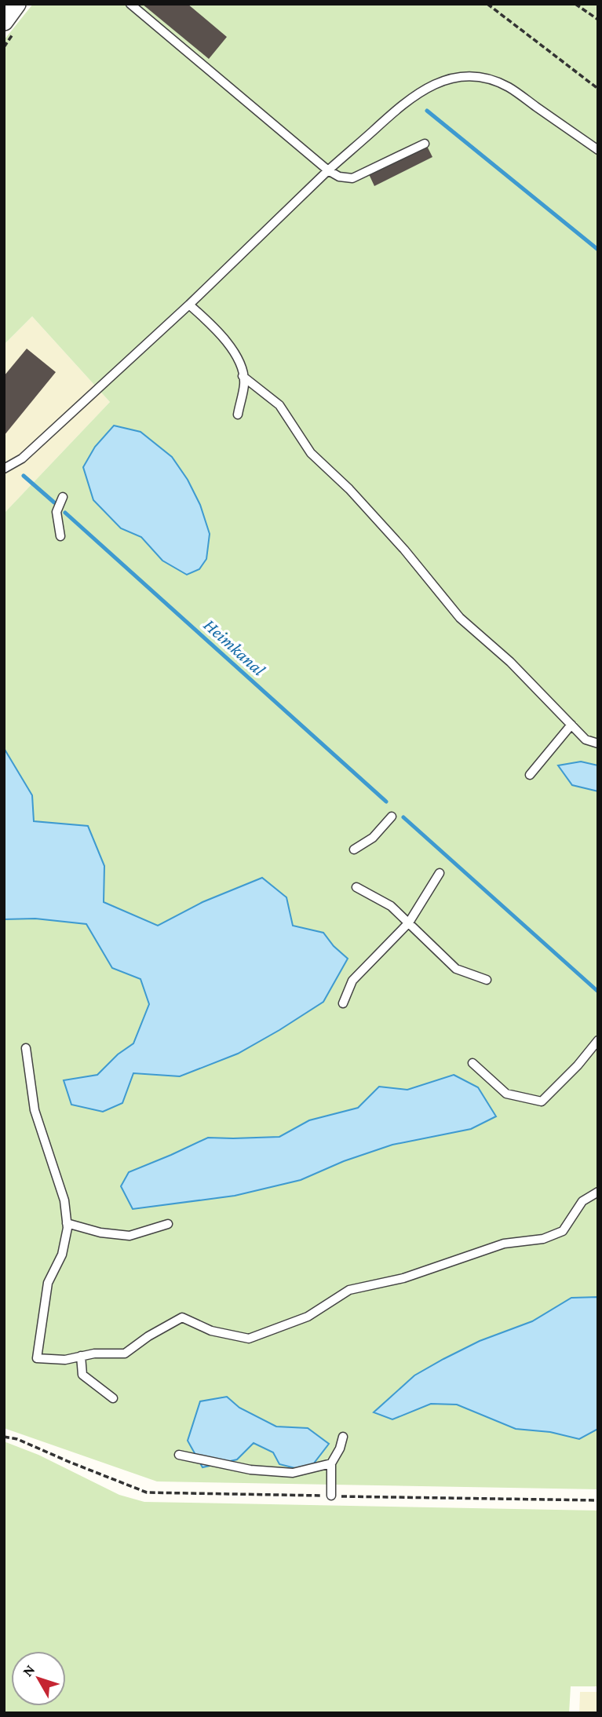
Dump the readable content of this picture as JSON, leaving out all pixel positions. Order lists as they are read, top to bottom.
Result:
{
  "water": ["Heimkanal"],
  "north": "top left"
}
